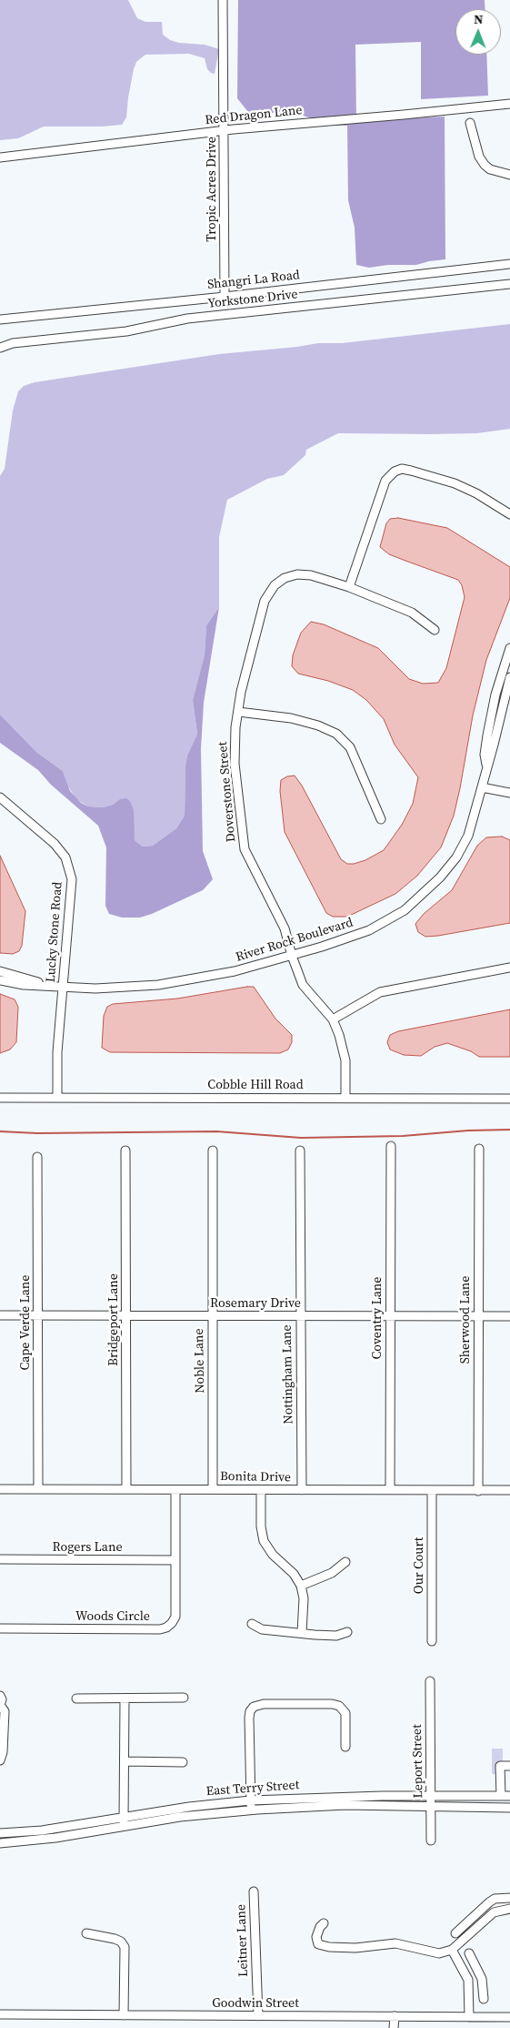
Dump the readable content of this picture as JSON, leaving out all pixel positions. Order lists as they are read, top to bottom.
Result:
{
  "streets": {
    "street": [
      "Red Dragon Lane",
      "Tropic Acres Drive",
      "Shangri La Road",
      "Yorkstone Drive",
      "Doverstone Street",
      "Lucky Stone Road",
      "River Rock Boulevard",
      "Cobble Hill Road",
      "Rosemary Drive",
      "Coventry Lane",
      "Bridgeport Lane",
      "Sherwood Lane",
      "Cape Verde Lane",
      "Noble Lane",
      "Nottingham Lane",
      "Bonita Drive",
      "Rogers Lane",
      "Our Court",
      "Woods Circle",
      "Leport Street",
      "East Terry Street",
      "Leitner Lane",
      "Goodwin Street"
    ]
  },
  "crossings": [
    ["Red Dragon Lane", "Tropic Acres Drive"],
    ["Tropic Acres Drive", "Shangri La Road"],
    ["Doverstone Street", "River Rock Boulevard"],
    ["Doverstone Street", "Cobble Hill Road"],
    ["Lucky Stone Road", "River Rock Boulevard"],
    ["Lucky Stone Road", "Cobble Hill Road"],
    ["Rosemary Drive", "Coventry Lane"],
    ["Rosemary Drive", "Bridgeport Lane"],
    ["Rosemary Drive", "Sherwood Lane"],
    ["Rosemary Drive", "Cape Verde Lane"],
    ["Rosemary Drive", "Noble Lane"],
    ["Rosemary Drive", "Nottingham Lane"],
    ["Coventry Lane", "Bonita Drive"],
    ["Bridgeport Lane", "Bonita Drive"],
    ["Sherwood Lane", "Bonita Drive"],
    ["Cape Verde Lane", "Bonita Drive"],
    ["Noble Lane", "Bonita Drive"],
    ["Nottingham Lane", "Bonita Drive"],
    ["Bonita Drive", "Our Court"],
    ["Bonita Drive", "Woods Circle"],
    ["Rogers Lane", "Woods Circle"],
    ["Leport Street", "East Terry Street"],
    ["Leitner Lane", "Goodwin Street"]
  ],
  "north": "top"
}
